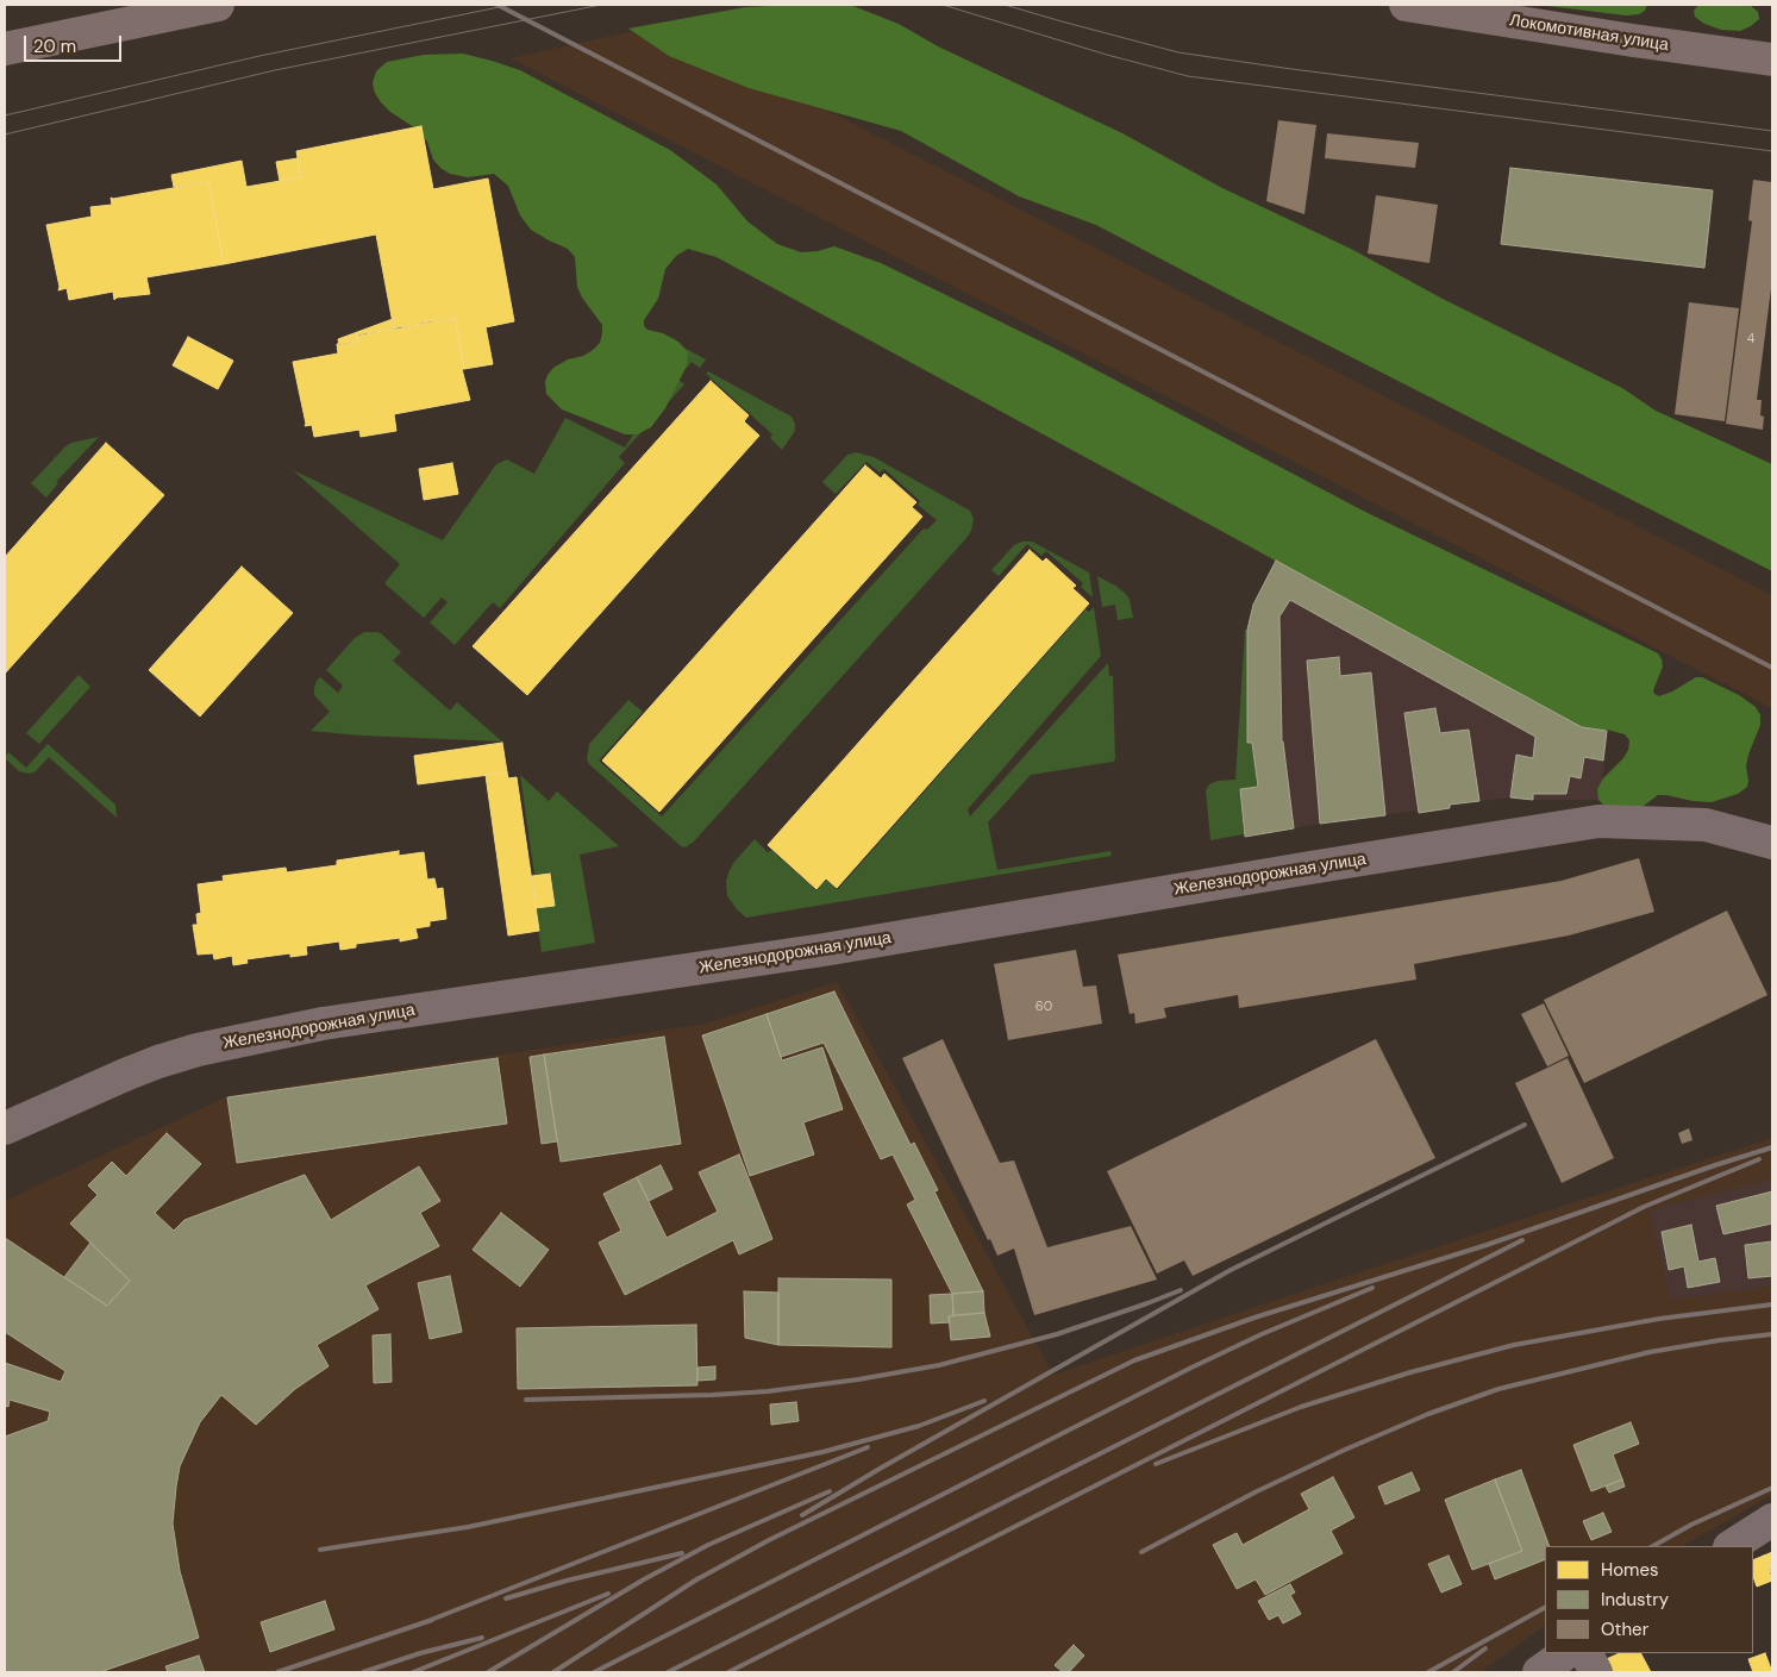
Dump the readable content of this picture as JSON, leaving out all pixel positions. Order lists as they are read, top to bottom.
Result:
{
  "streets": {
    "main road": ["Локомотивная улица"],
    "street": ["Железнодорожная улица"]
  },
  "house_numbers": ["4", "60"],
  "legend": ["Homes", "Industry", "Other"],
  "scale_bar": "20 m"
}
